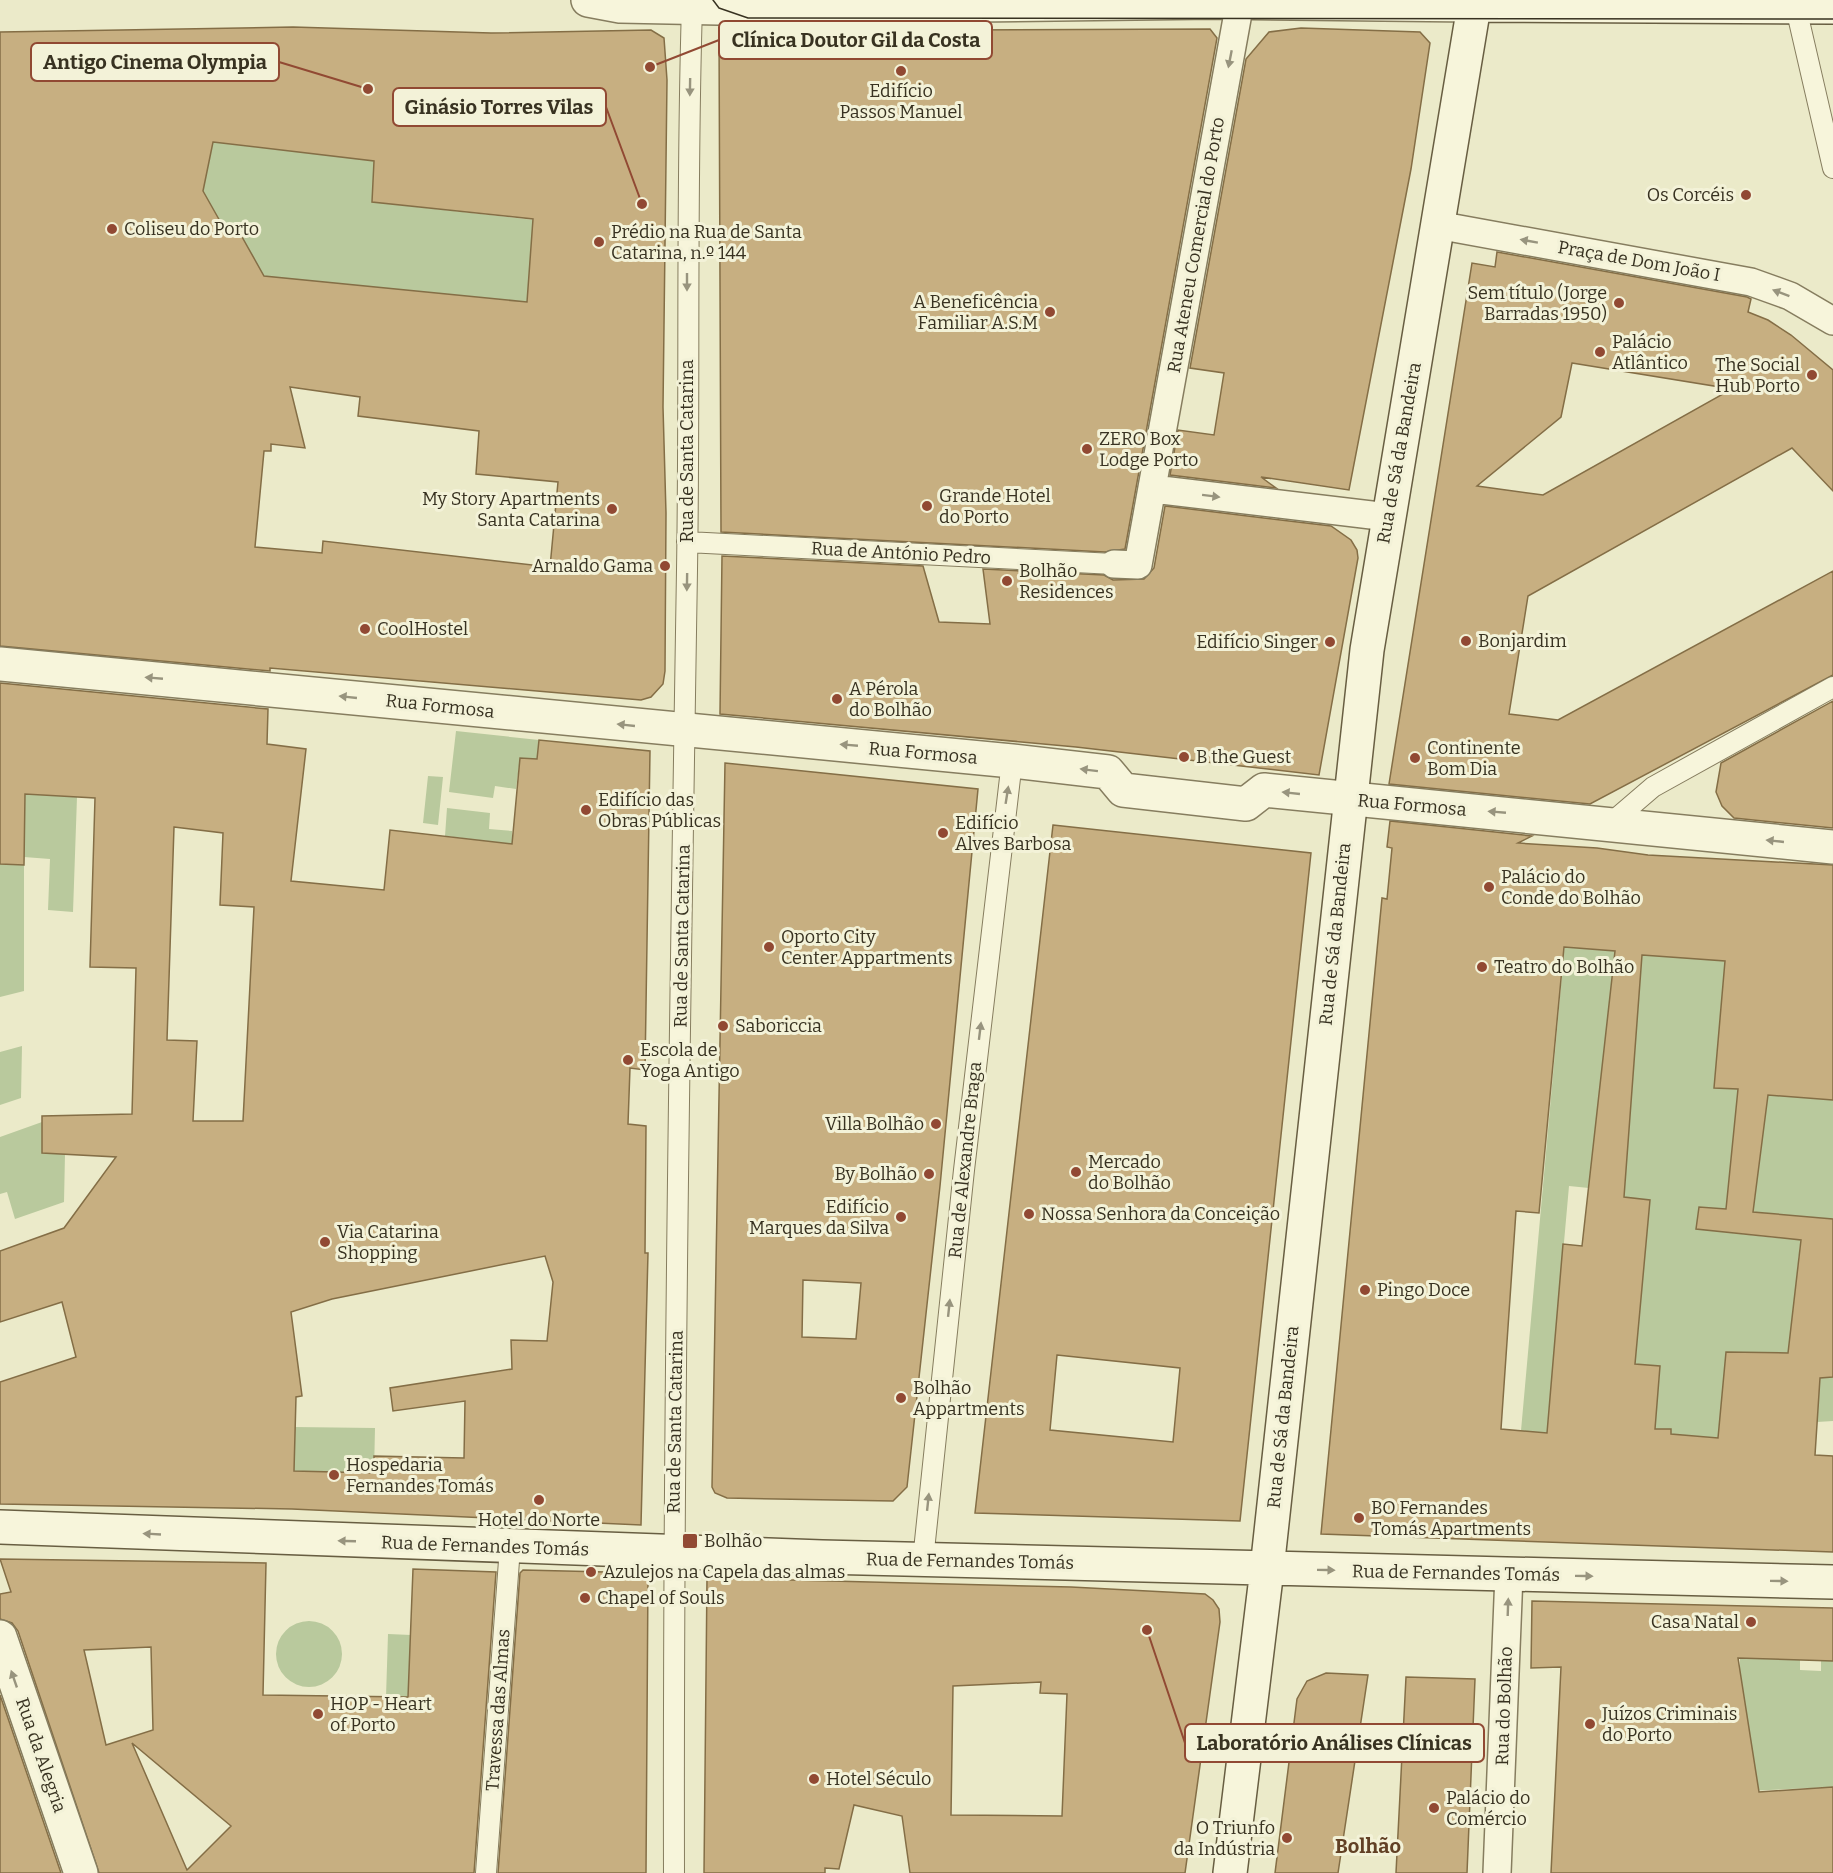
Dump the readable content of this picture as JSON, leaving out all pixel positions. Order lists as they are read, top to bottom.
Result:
{
  "streets": {
    "main road": [
      "Rua de Sá da Bandeira",
      "Rua Formosa",
      "Rua de Fernandes Tomás",
      "Rua da Alegria"
    ],
    "street": [
      "Rua Ateneu Comercial do Porto",
      "Praça de Dom João I",
      "Rua de Santa Catarina",
      "Rua de António Pedro",
      "Rua de Alexandre Braga",
      "Rua do Bolhão",
      "Travessa das Almas"
    ]
  },
  "crossings": [
    ["Rua Ateneu Comercial do Porto", "Rua de António Pedro"],
    ["Praça de Dom João I", "Rua de Sá da Bandeira"],
    ["Rua de Santa Catarina", "Rua de António Pedro"],
    ["Rua de Santa Catarina", "Rua Formosa"],
    ["Rua de Santa Catarina", "Rua de Fernandes Tomás"],
    ["Rua de Sá da Bandeira", "Rua Formosa"],
    ["Rua de Sá da Bandeira", "Rua de Fernandes Tomás"],
    ["Rua Formosa", "Rua de Alexandre Braga"],
    ["Rua de Alexandre Braga", "Rua de Fernandes Tomás"],
    ["Rua de Fernandes Tomás", "Rua do Bolhão"],
    ["Rua de Fernandes Tomás", "Travessa das Almas"]
  ],
  "one_way": [
    "Rua Ateneu Comercial do Porto",
    "Praça de Dom João I",
    "Rua de Santa Catarina",
    "Rua Formosa",
    "Rua de Alexandre Braga",
    "Rua do Bolhão",
    "Rua da Alegria"
  ],
  "districts": ["Bolhão"],
  "places": {
    "other": [
      "Clínica Doutor Gil da Costa",
      "Edifício Passos Manuel",
      "Antigo Cinema Olympia",
      "Os Corcéis",
      "Ginásio Torres Vilas",
      "Coliseu do Porto",
      "Prédio na Rua de Santa Catarina, n.º 144",
      "Sem título (Jorge Barradas 1950)",
      "A Beneficência Familiar A.S.M",
      "Palácio Atlântico",
      "The Social Hub Porto",
      "ZERO Box Lodge Porto",
      "Grande Hotel do Porto",
      "My Story Apartments Santa Catarina",
      "Arnaldo Gama",
      "Bolhão Residences",
      "CoolHostel",
      "Bonjardim",
      "Edifício Singer",
      "A Pérola do Bolhão",
      "B the Guest",
      "Continente Bom Dia",
      "Edifício das Obras Públicas",
      "Edifício Alves Barbosa",
      "Palácio do Conde do Bolhão",
      "Oporto City Center Appartments",
      "Teatro do Bolhão",
      "Saboriccia",
      "Escola de Yoga Antigo",
      "Villa Bolhão",
      "Mercado do Bolhão",
      "By Bolhão",
      "Nossa Senhora da Conceição",
      "Edifício Marques da Silva",
      "Via Catarina Shopping",
      "Pingo Doce",
      "Bolhão Appartments",
      "Hospedaria Fernandes Tomás",
      "Hotel do Norte",
      "BO Fernandes Tomás Apartments",
      "Azulejos na Capela das almas",
      "Chapel of Souls",
      "Casa Natal",
      "Laboratório Análises Clínicas",
      "HOP - Heart of Porto",
      "Juízos Criminais do Porto",
      "Hotel Século",
      "Palácio do Comércio",
      "O Triunfo da Indústria"
    ],
    "transit": ["Bolhão"]
  }
}
